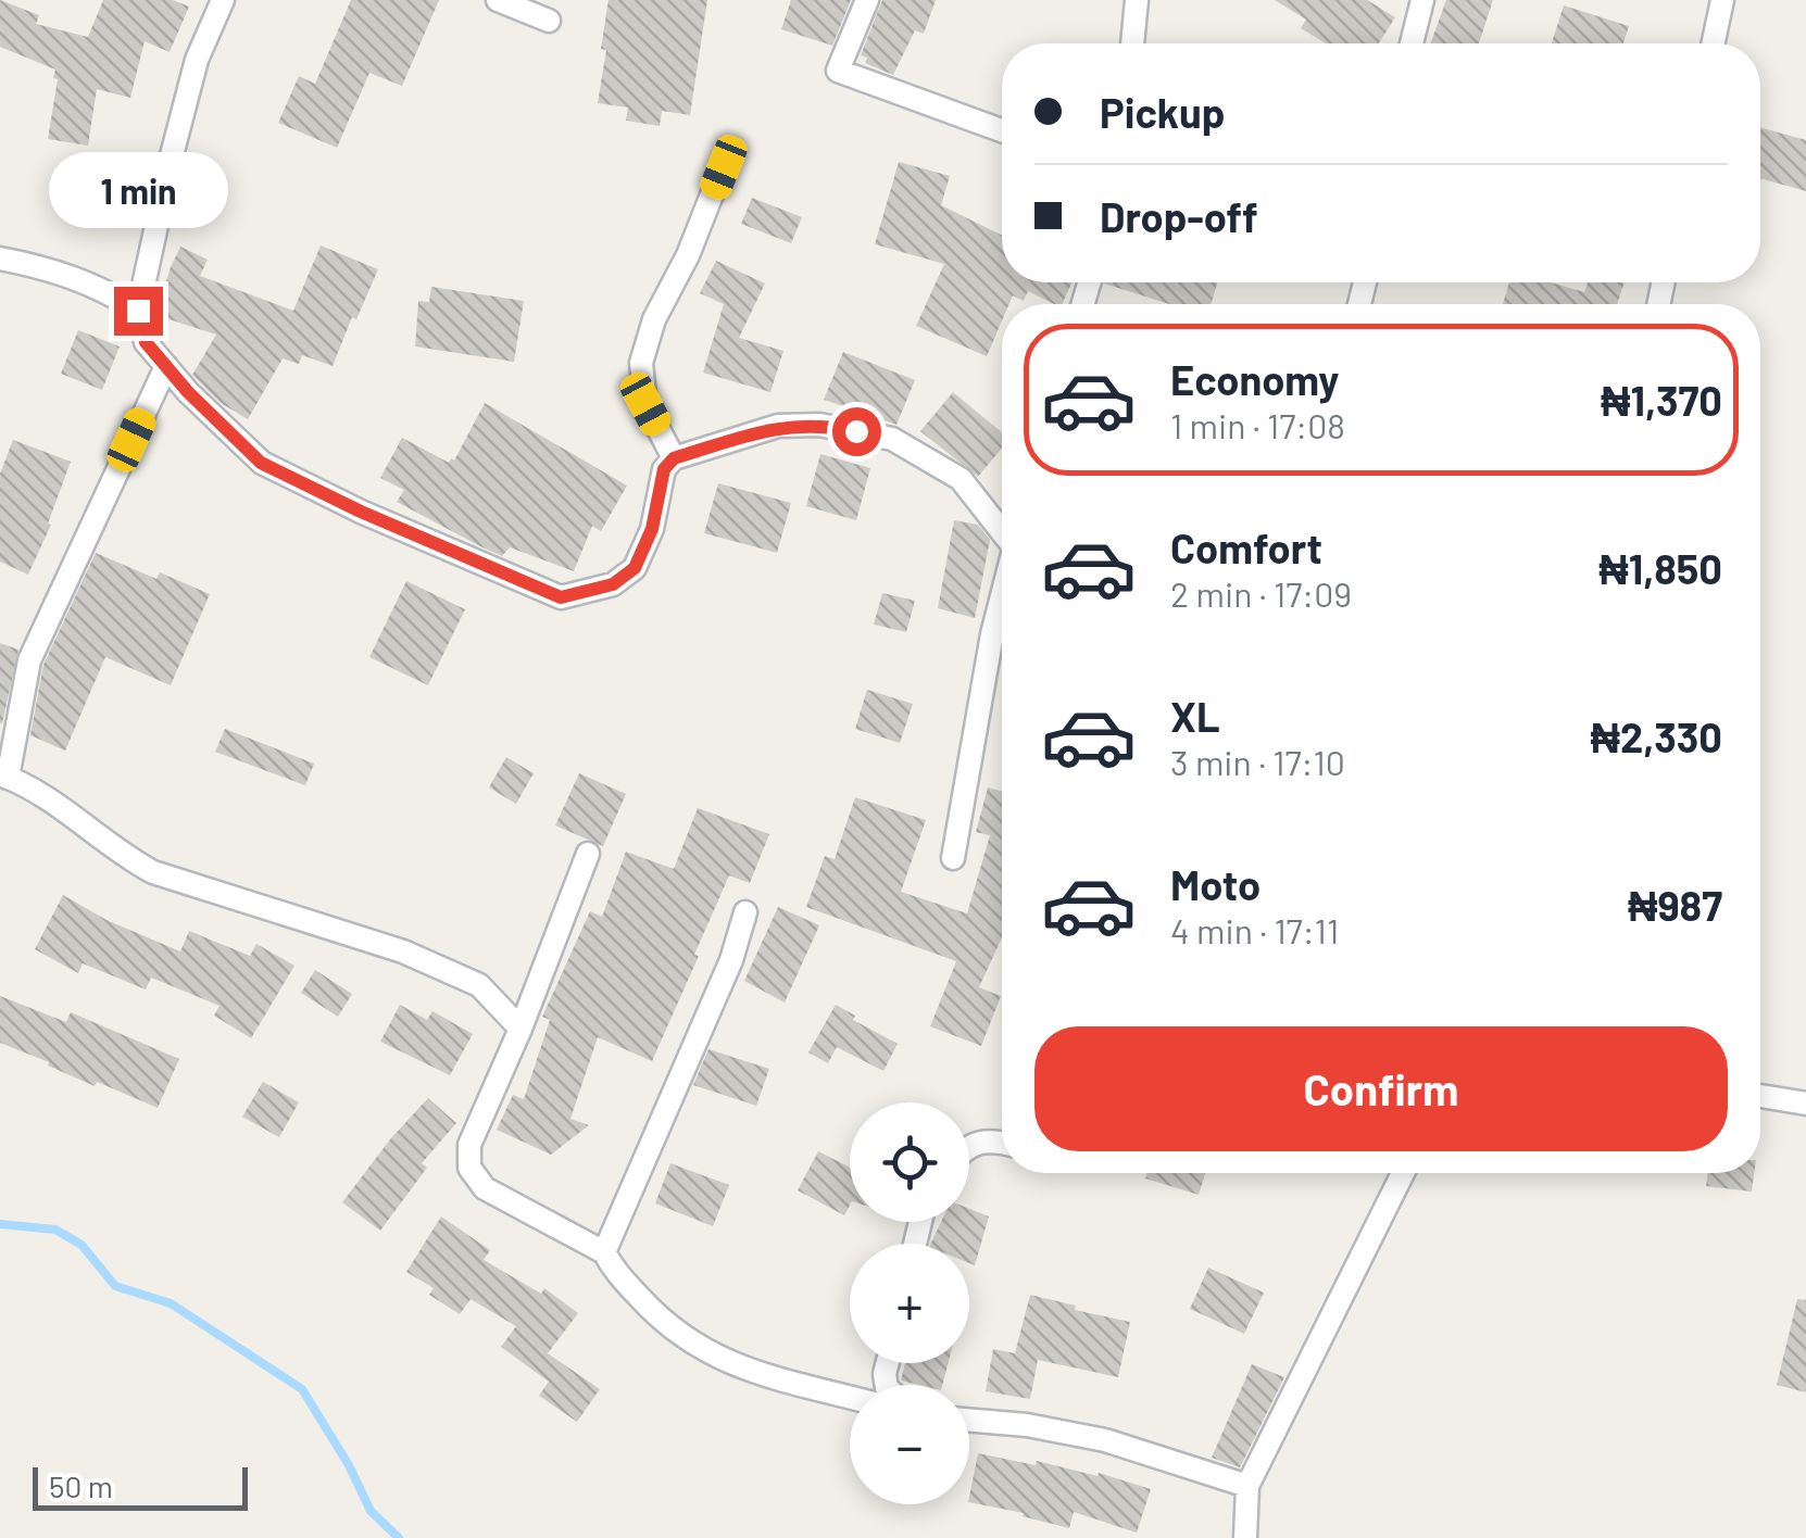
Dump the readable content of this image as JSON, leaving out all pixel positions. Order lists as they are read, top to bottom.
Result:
{
  "scale_bar": "50 m",
  "page": {
    "banner": ["Pickup", "Drop-off"],
    "bubble": "1 min",
    "list": [
      {
        "name": "Economy",
        "note": "1 min · 17:08",
        "value": "₦1,370"
      },
      {
        "name": "Comfort",
        "note": "2 min · 17:09",
        "value": "₦1,850"
      },
      {
        "name": "XL",
        "note": "3 min · 17:10",
        "value": "₦2,330"
      },
      {
        "name": "Moto",
        "note": "4 min · 17:11",
        "value": "₦987"
      }
    ],
    "buttons": "Confirm",
    "map_buttons": ["+", "−"],
    "scale": "50 m"
  }
}
